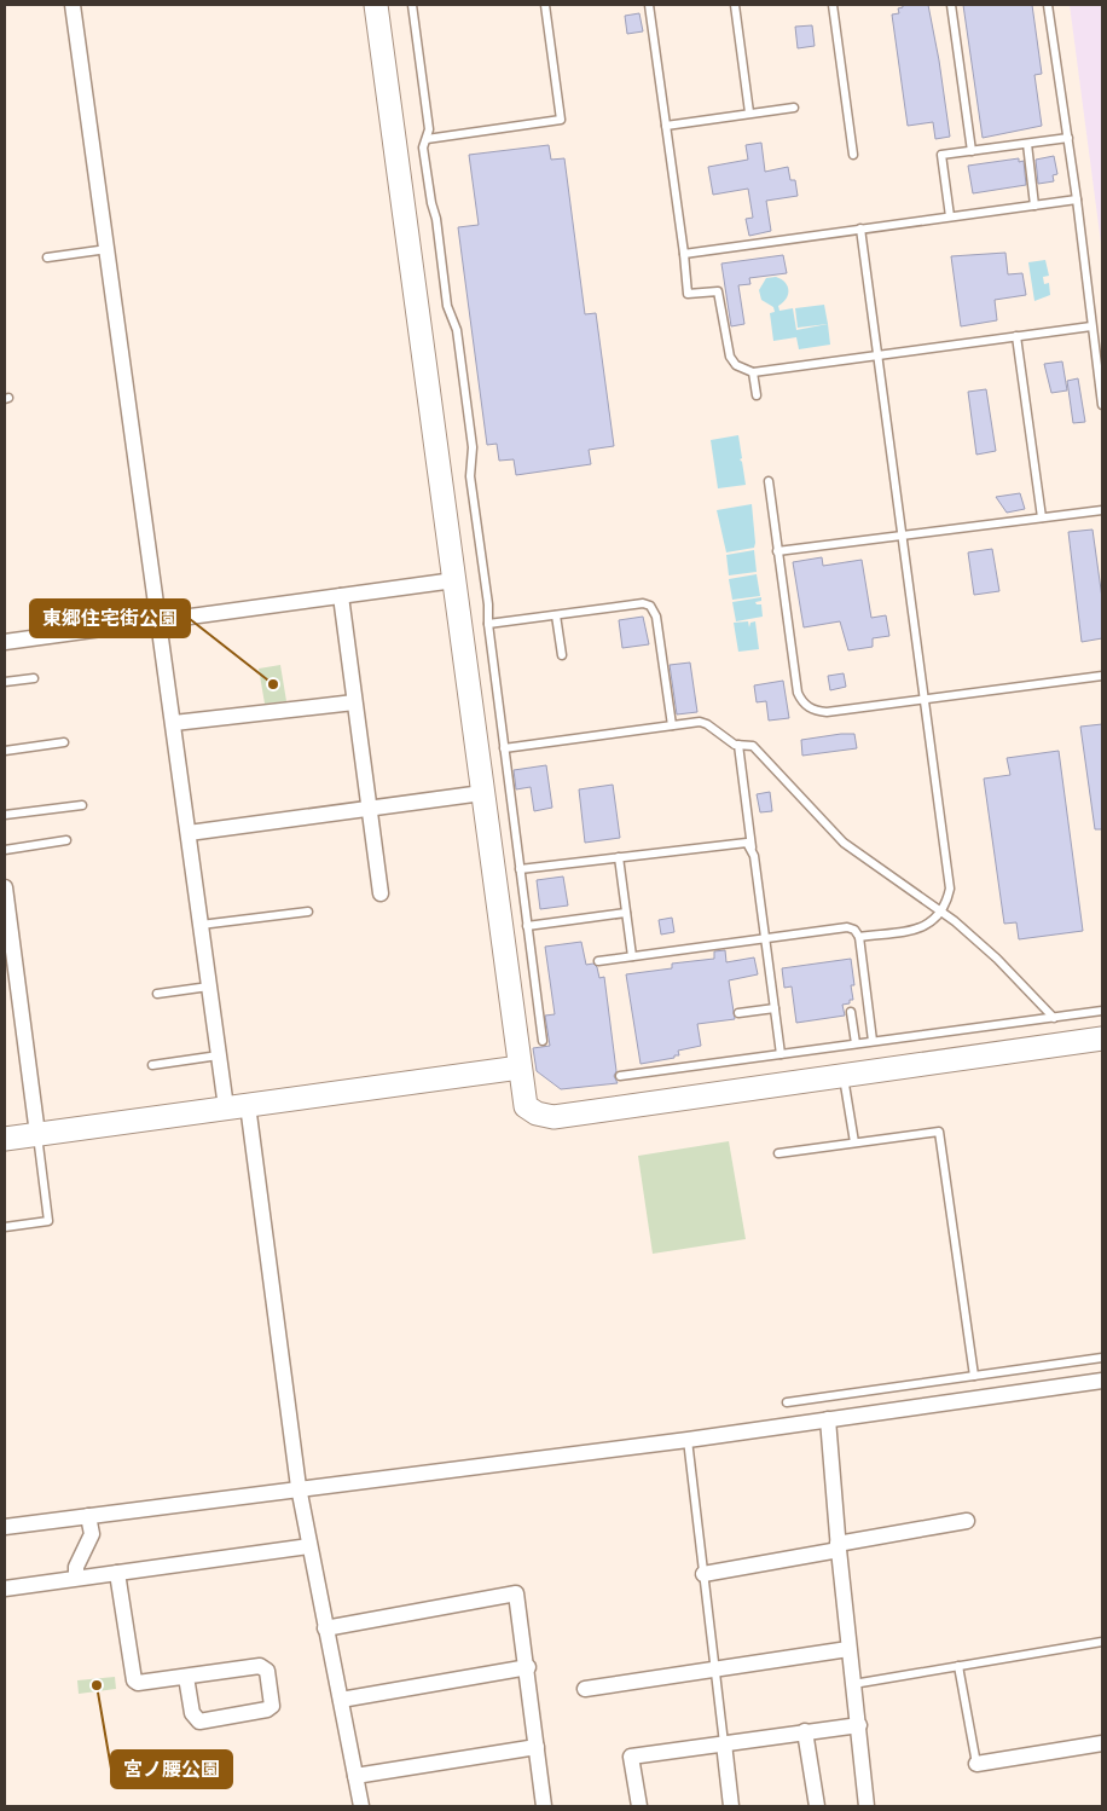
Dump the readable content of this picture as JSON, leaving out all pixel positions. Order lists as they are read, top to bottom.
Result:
{
  "places": ["東郷住宅街公園", "宮ノ腰公園"]
}
